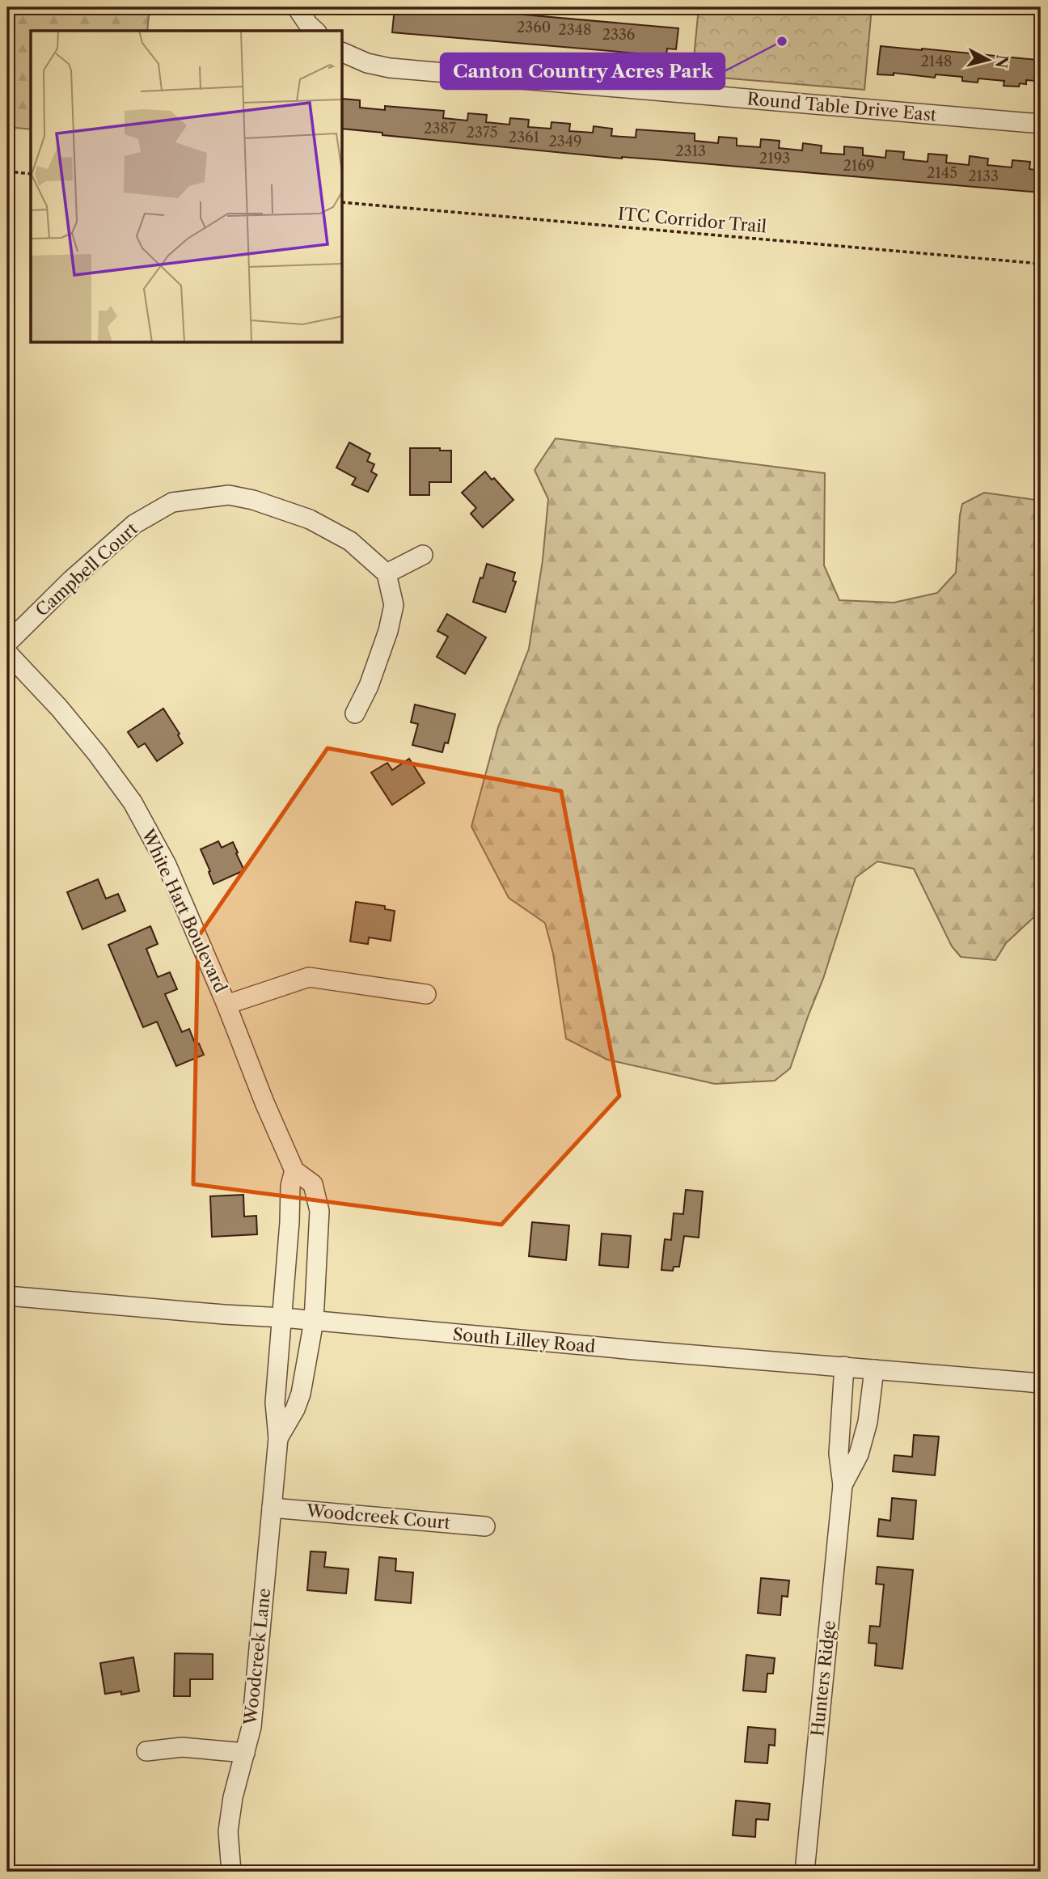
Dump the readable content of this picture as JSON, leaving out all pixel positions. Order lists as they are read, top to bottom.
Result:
{
  "streets": {
    "street": [
      "Round Table Drive East",
      "Campbell Court",
      "White Hart Boulevard",
      "South Lilley Road",
      "Woodcreek Court",
      "Woodcreek Lane",
      "Hunters Ridge"
    ],
    "path": ["ITC Corridor Trail"]
  },
  "crossings": [
    ["White Hart Boulevard", "South Lilley Road"],
    ["White Hart Boulevard", "Woodcreek Lane"],
    ["South Lilley Road", "Woodcreek Lane"],
    ["South Lilley Road", "Hunters Ridge"],
    ["Woodcreek Court", "Woodcreek Lane"]
  ],
  "places": ["Canton Country Acres Park"],
  "house_numbers": [
    "2360",
    "2348",
    "2336",
    "2148",
    "2387",
    "2375",
    "2361",
    "2349",
    "2313",
    "2193",
    "2169",
    "2145",
    "2133"
  ],
  "north": "right"
}
